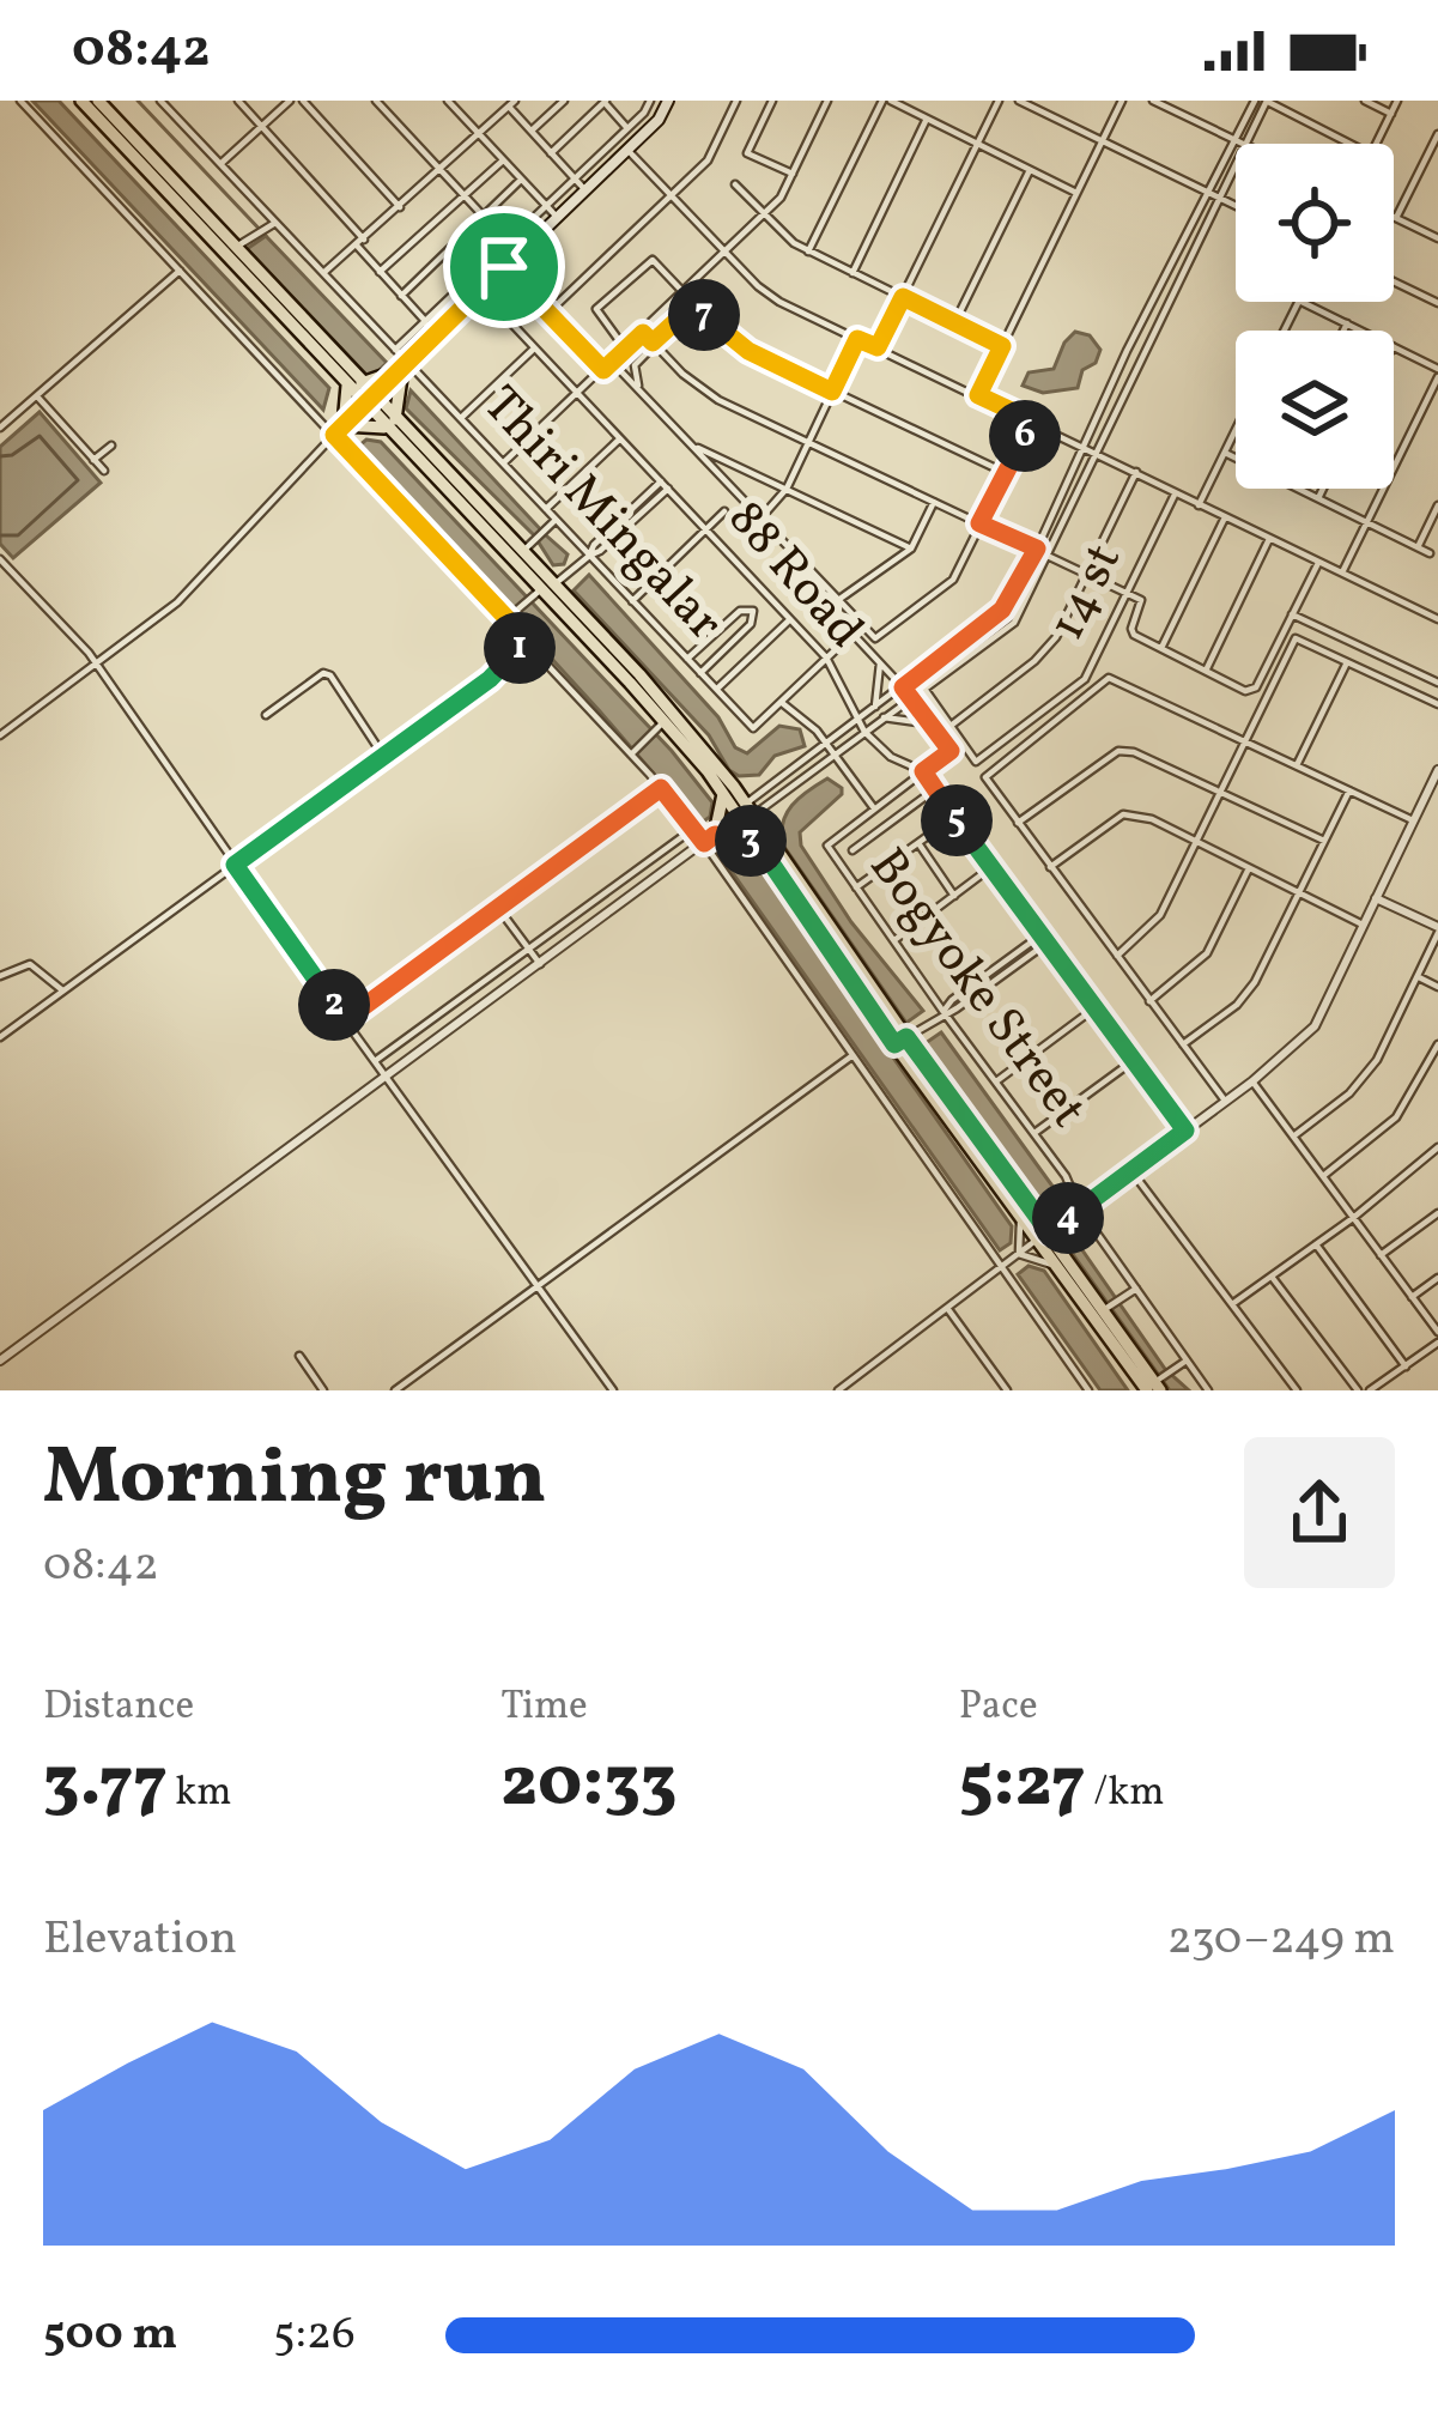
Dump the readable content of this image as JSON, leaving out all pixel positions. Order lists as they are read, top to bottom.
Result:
{
  "streets": {
    "street": [
      "Thiri Mingalar",
      "88 Road",
      "14 st",
      "Bogyoke Street"
    ]
  },
  "page": {
    "status": "08:42",
    "pins": [
      "7",
      "6",
      "1",
      "5",
      "3",
      "2",
      "4"
    ],
    "heading": ["Morning run", "08:42"],
    "stats": [
      ["Distance", "3.77 km"],
      ["Time", "20:33"],
      ["Pace", "5:27 /km"]
    ],
    "chart": ["Elevation", "230–249 m"],
    "list": [
      {
        "name": "500 m",
        "note": "5:26"
      }
    ]
  }
}
